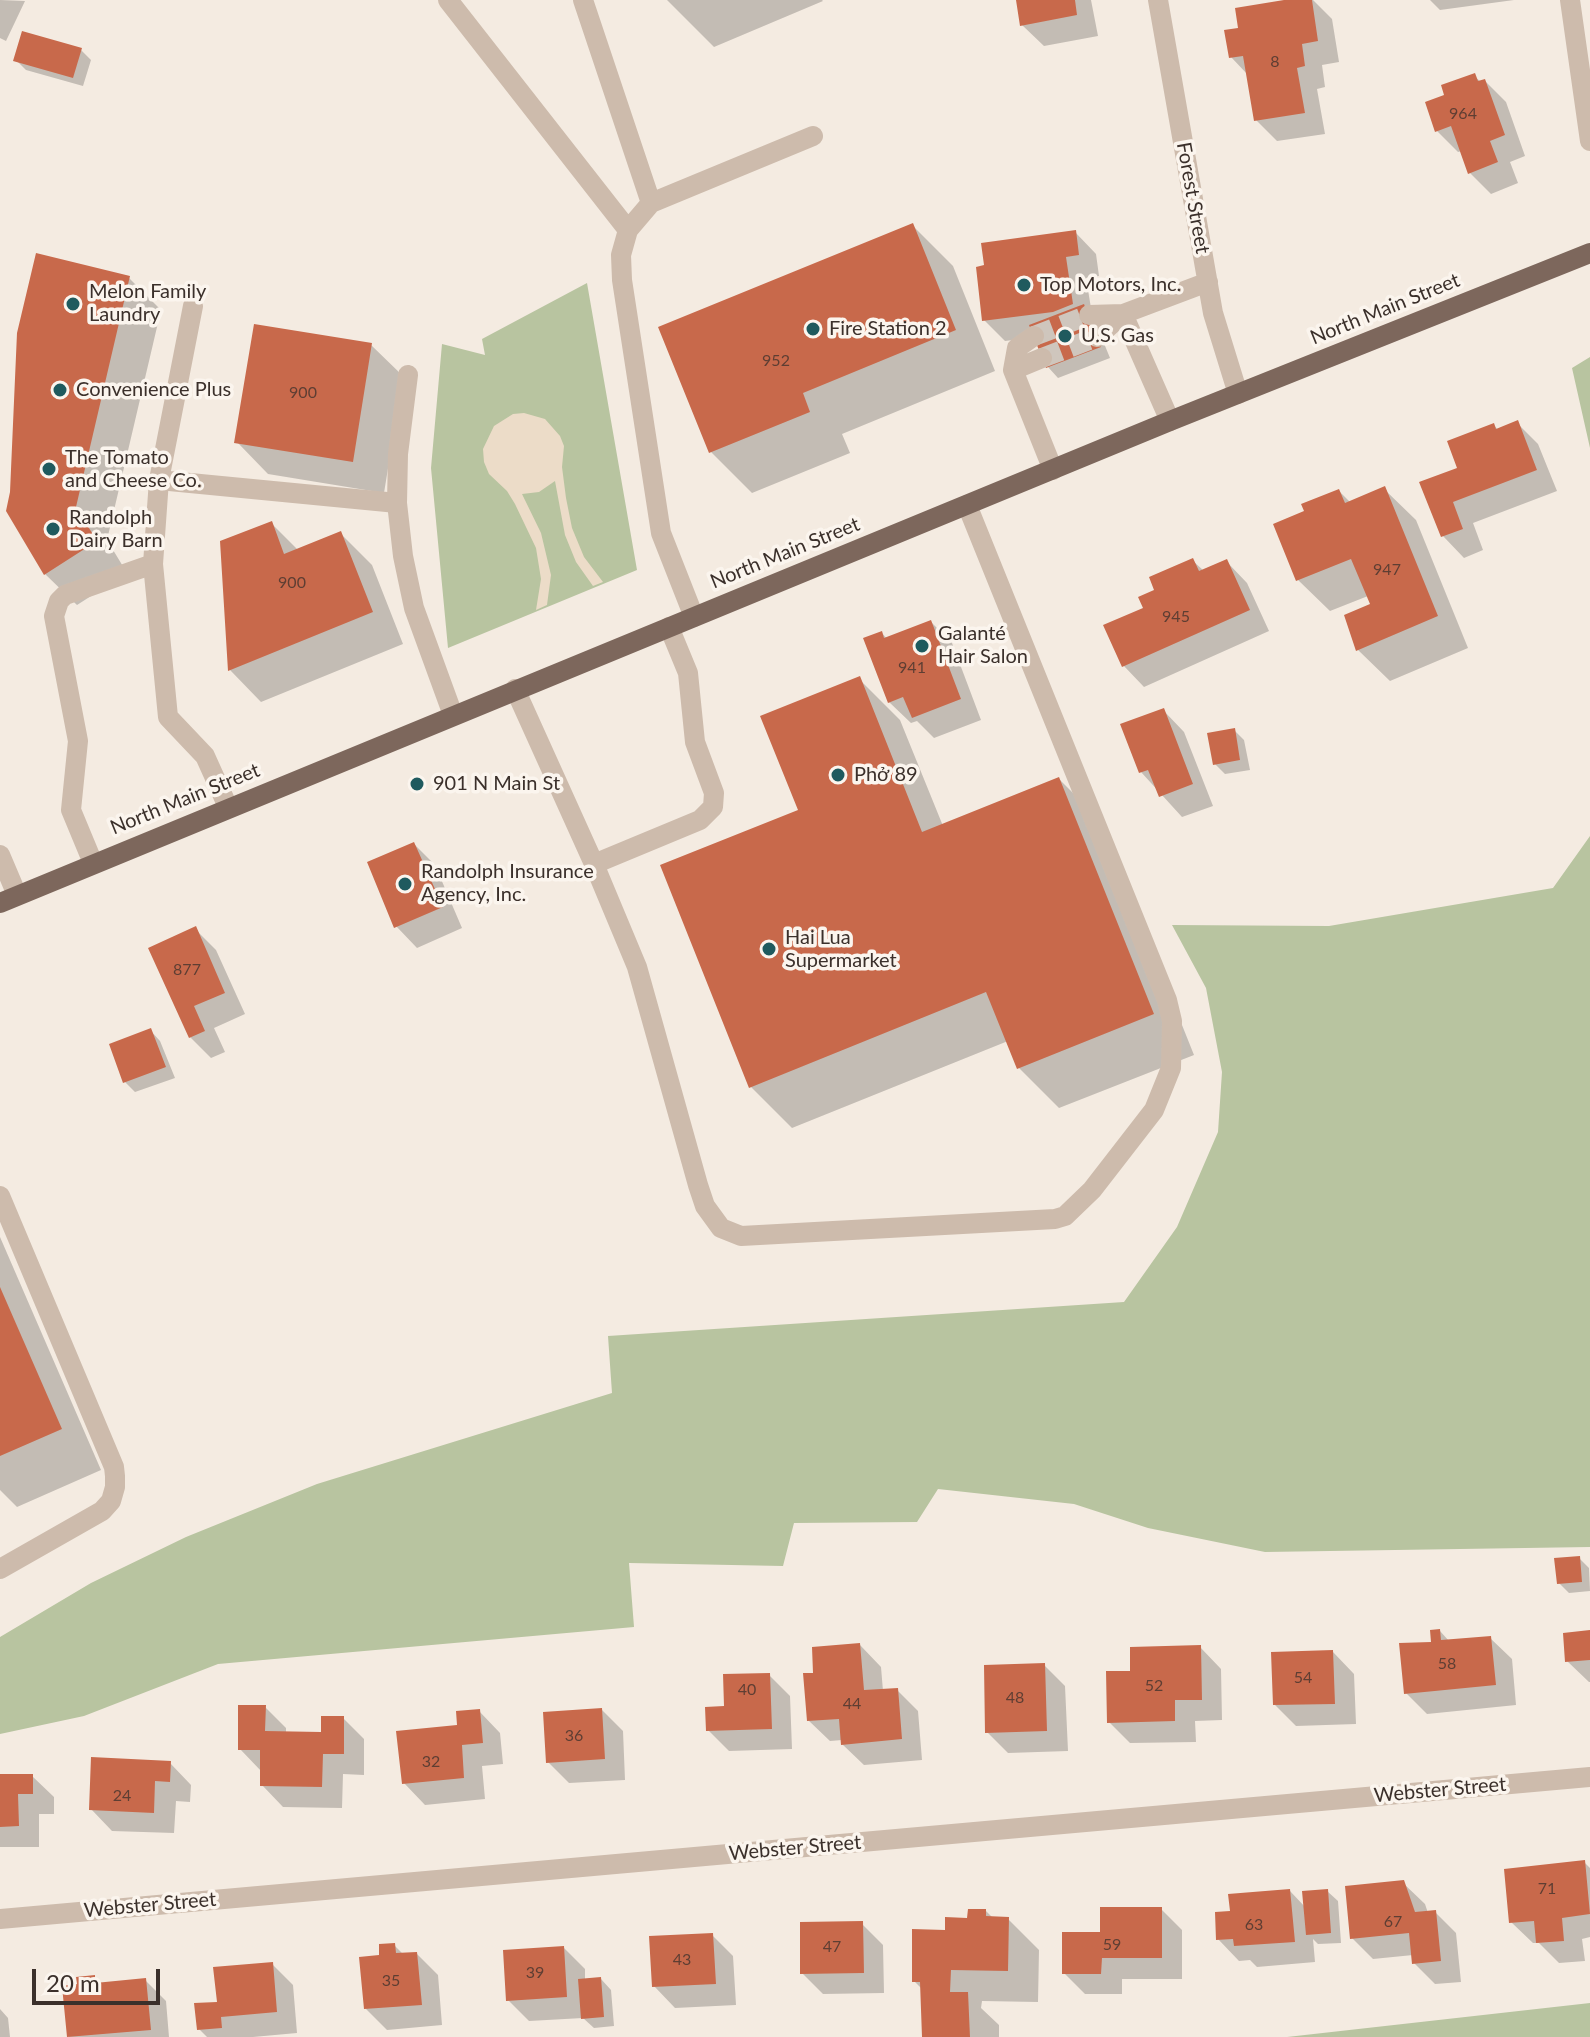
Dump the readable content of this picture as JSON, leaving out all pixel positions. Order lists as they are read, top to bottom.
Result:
{
  "streets": {
    "main road": ["North Main Street"],
    "street": ["Forest Street", "Webster Street"]
  },
  "crossings": [
    ["Forest Street", "North Main Street"]
  ],
  "places": [
    "Top Motors, Inc.",
    "Melon Family Laundry",
    "Fire Station 2",
    "U.S. Gas",
    "Convenience Plus",
    "The Tomato and Cheese Co.",
    "Randolph Dairy Barn",
    "Galanté Hair Salon",
    "Phở 89",
    "901 N Main St",
    "Randolph Insurance Agency, Inc.",
    "Hai Lua Supermarket"
  ],
  "house_numbers": [
    "8",
    "964",
    "952",
    "900",
    "947",
    "900",
    "945",
    "941",
    "877",
    "58",
    "54",
    "52",
    "40",
    "48",
    "44",
    "36",
    "32",
    "24",
    "71",
    "67",
    "63",
    "59",
    "47",
    "43",
    "39",
    "35"
  ],
  "scale_bar": "20 m"
}
